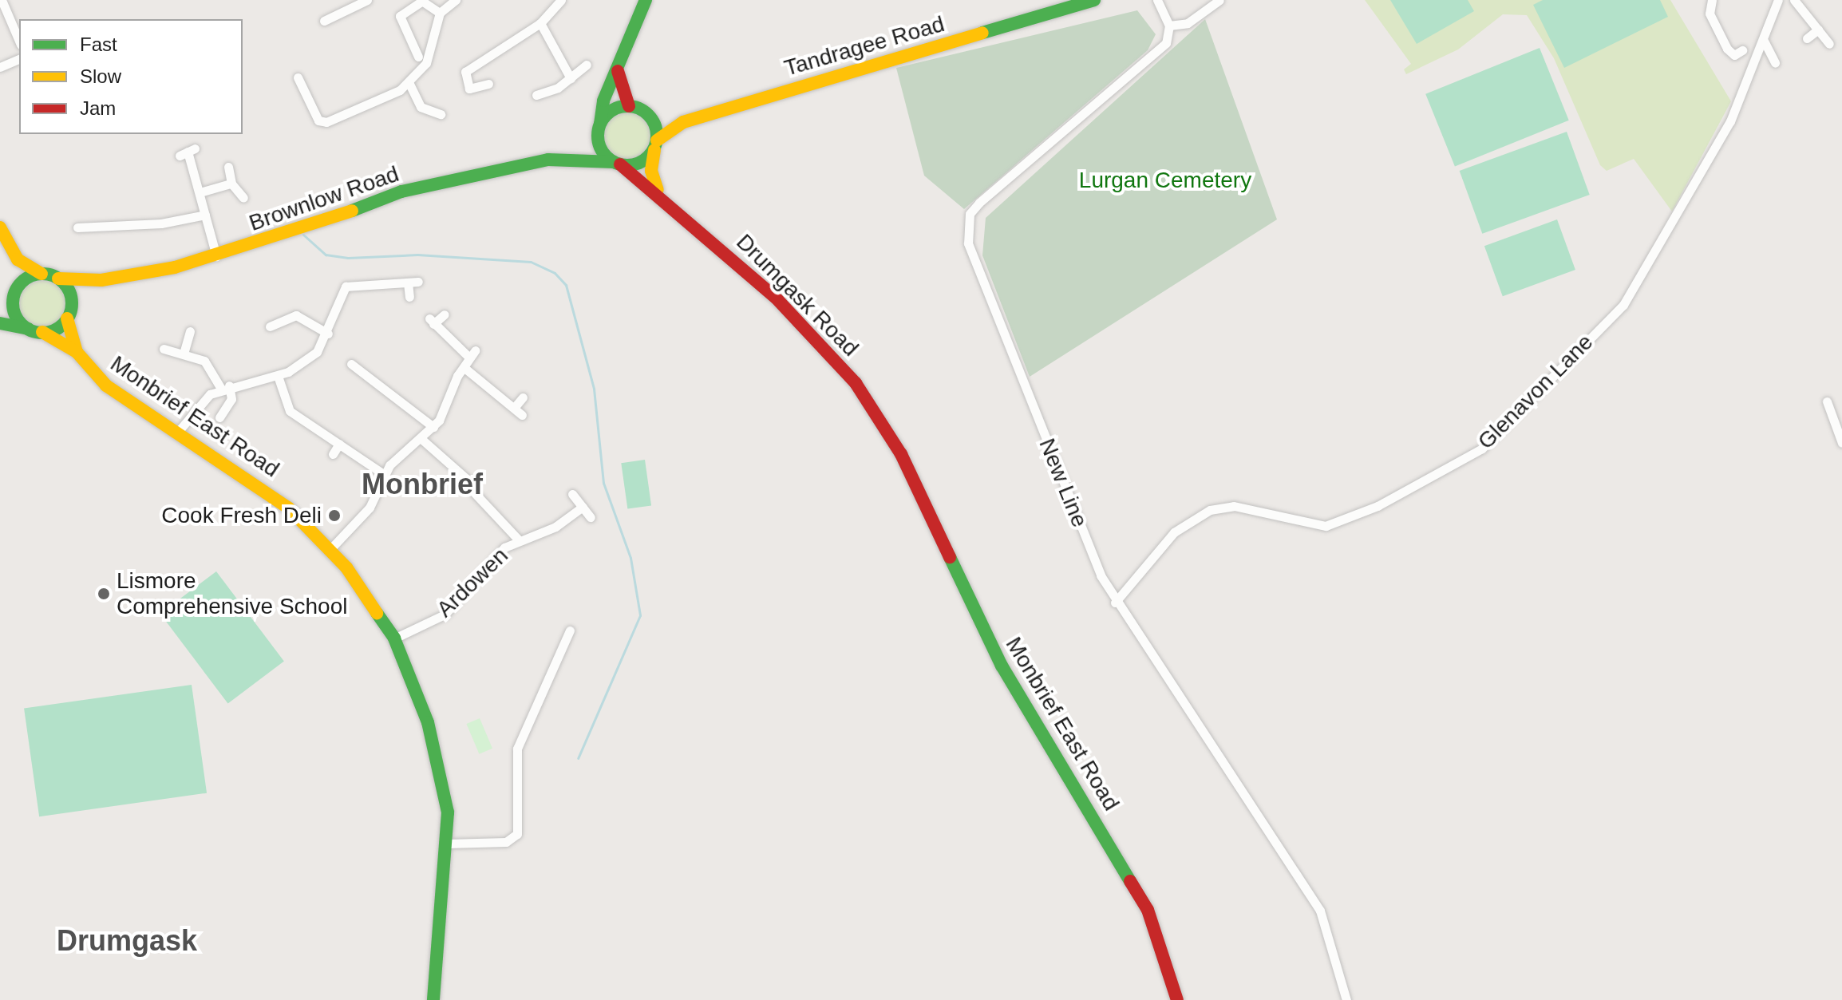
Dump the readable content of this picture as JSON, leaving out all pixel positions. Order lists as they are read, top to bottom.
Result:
{
  "streets": {
    "street": [
      "Tandragee Road",
      "Brownlow Road",
      "Drumgask Road",
      "Glenavon Lane",
      "Monbrief East Road",
      "New Line",
      "Ardowen"
    ]
  },
  "crossings": [
    ["Tandragee Road", "Brownlow Road"],
    ["Tandragee Road", "Drumgask Road"],
    ["Brownlow Road", "Drumgask Road"],
    ["Brownlow Road", "Monbrief East Road"],
    ["Drumgask Road", "Monbrief East Road"],
    ["Glenavon Lane", "New Line"],
    ["Monbrief East Road", "Ardowen"]
  ],
  "districts": ["Monbrief", "Drumgask"],
  "parks": ["Lurgan Cemetery"],
  "places": ["Cook Fresh Deli", "Lismore Comprehensive School"],
  "legend": ["Fast", "Slow", "Jam"]
}
